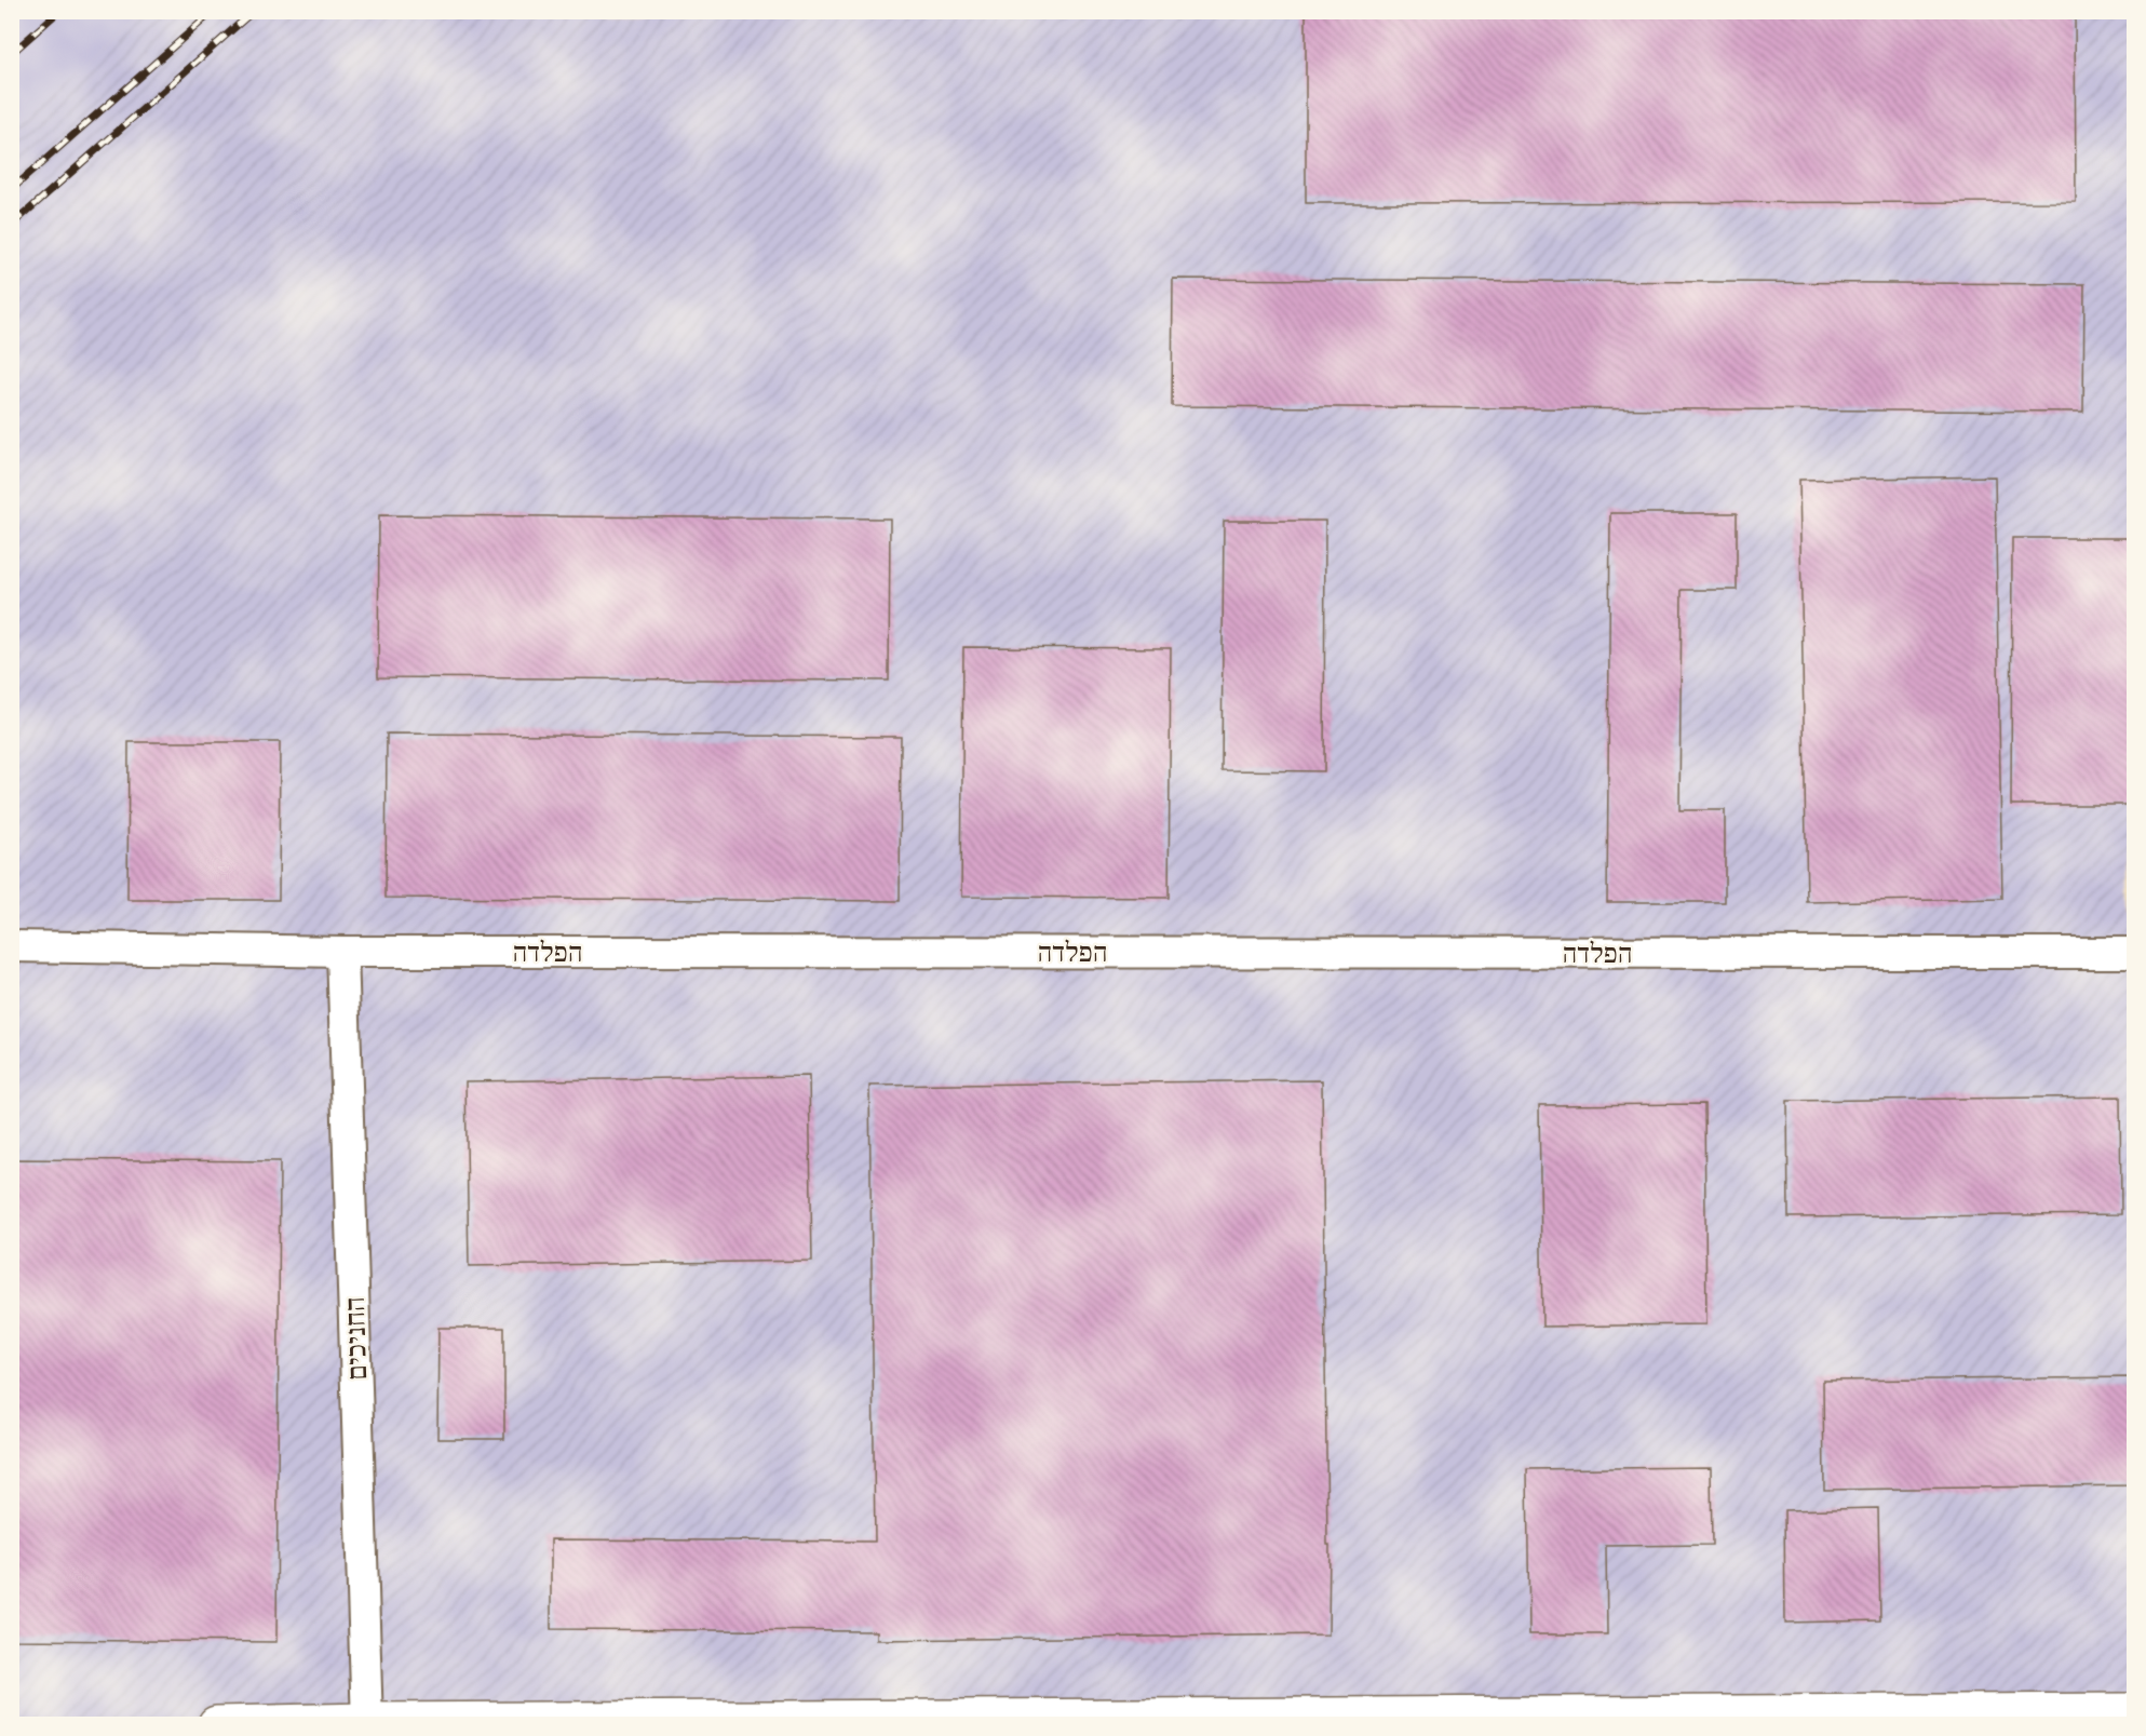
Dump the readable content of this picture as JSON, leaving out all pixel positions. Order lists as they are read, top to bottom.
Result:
{
  "streets": {
    "street": ["הפלדה", "החניכים"]
  },
  "crossings": [
    ["הפלדה", "החניכים"]
  ]
}
